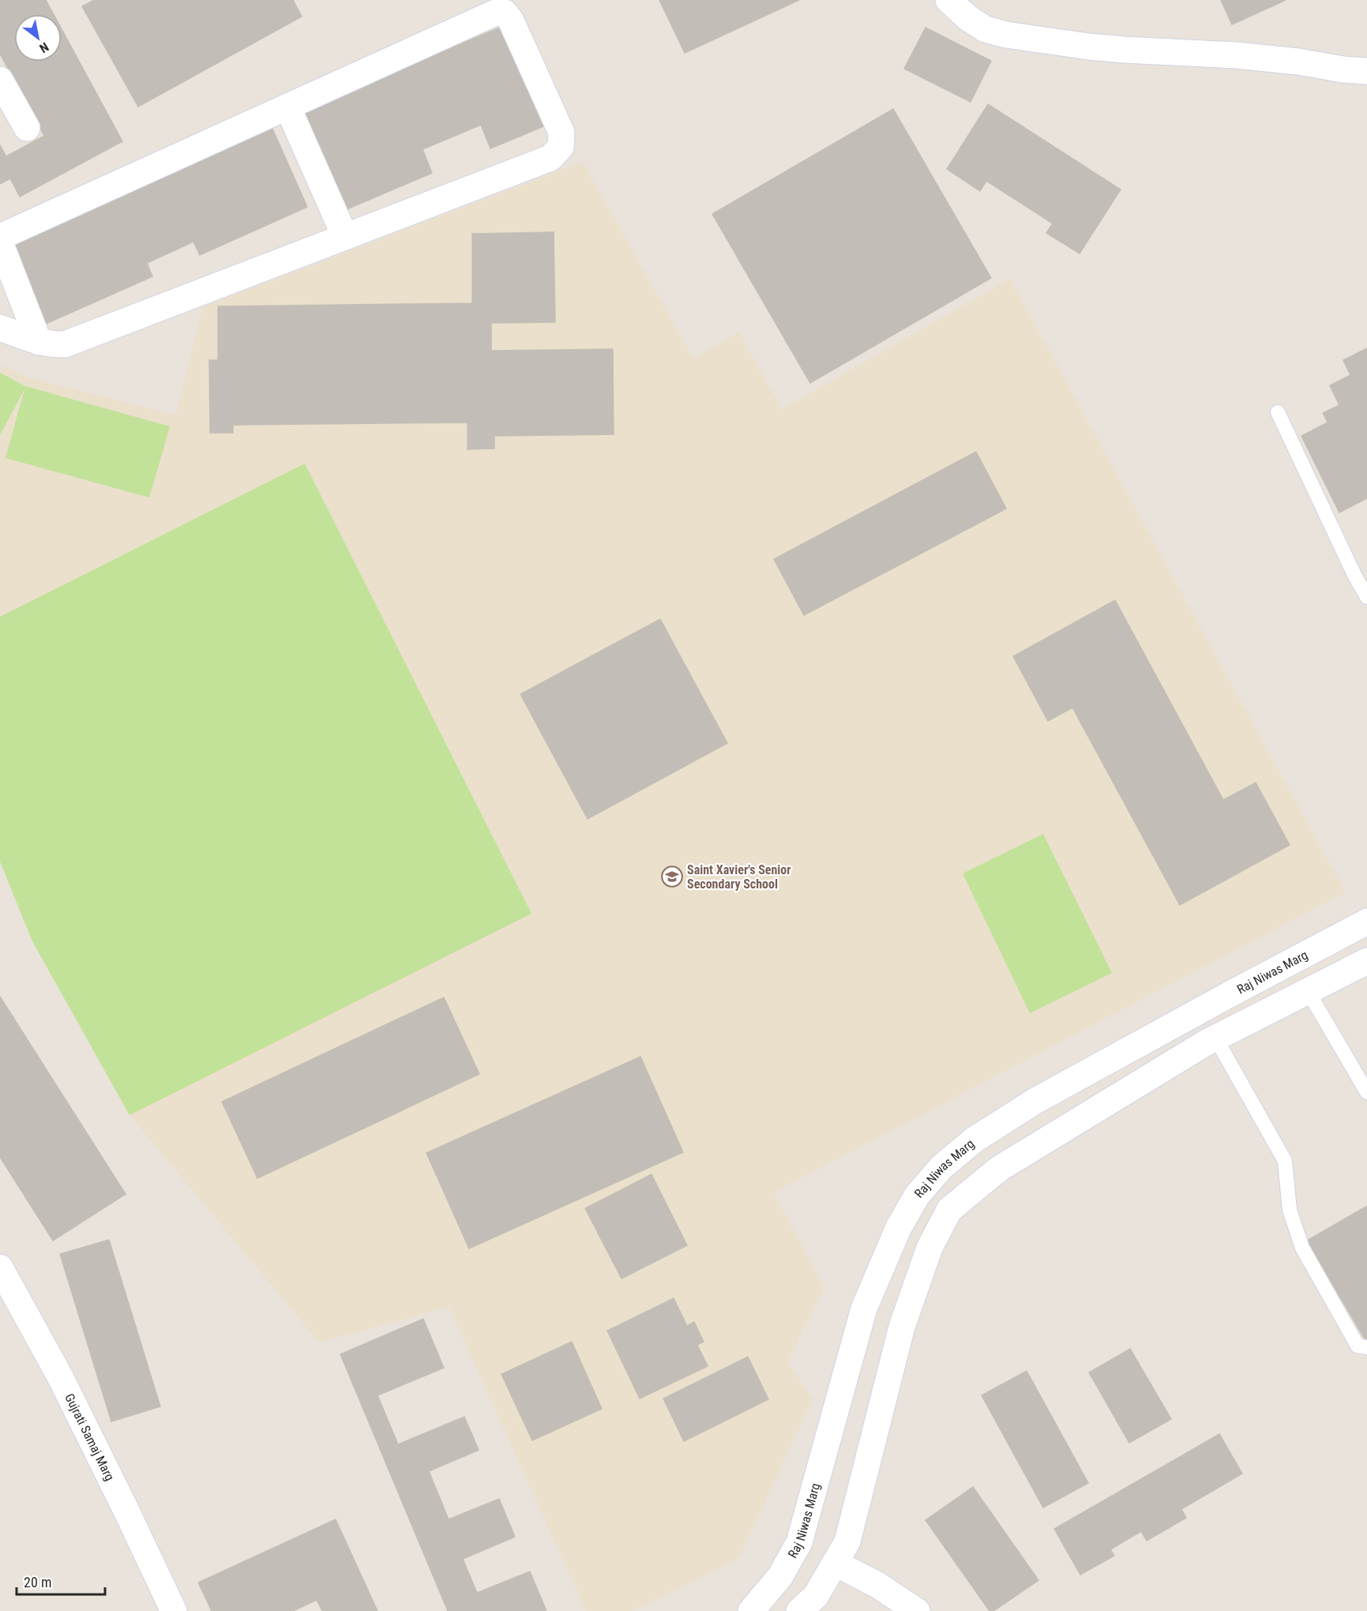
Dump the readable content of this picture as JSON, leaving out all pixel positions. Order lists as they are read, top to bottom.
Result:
{
  "streets": {
    "street": ["Raj Niwas Marg", "Gujrati Samaj Marg"]
  },
  "places": {
    "school or university": ["Saint Xavier's Senior Secondary School"]
  },
  "scale_bar": "20 m",
  "north": "bottom right"
}
